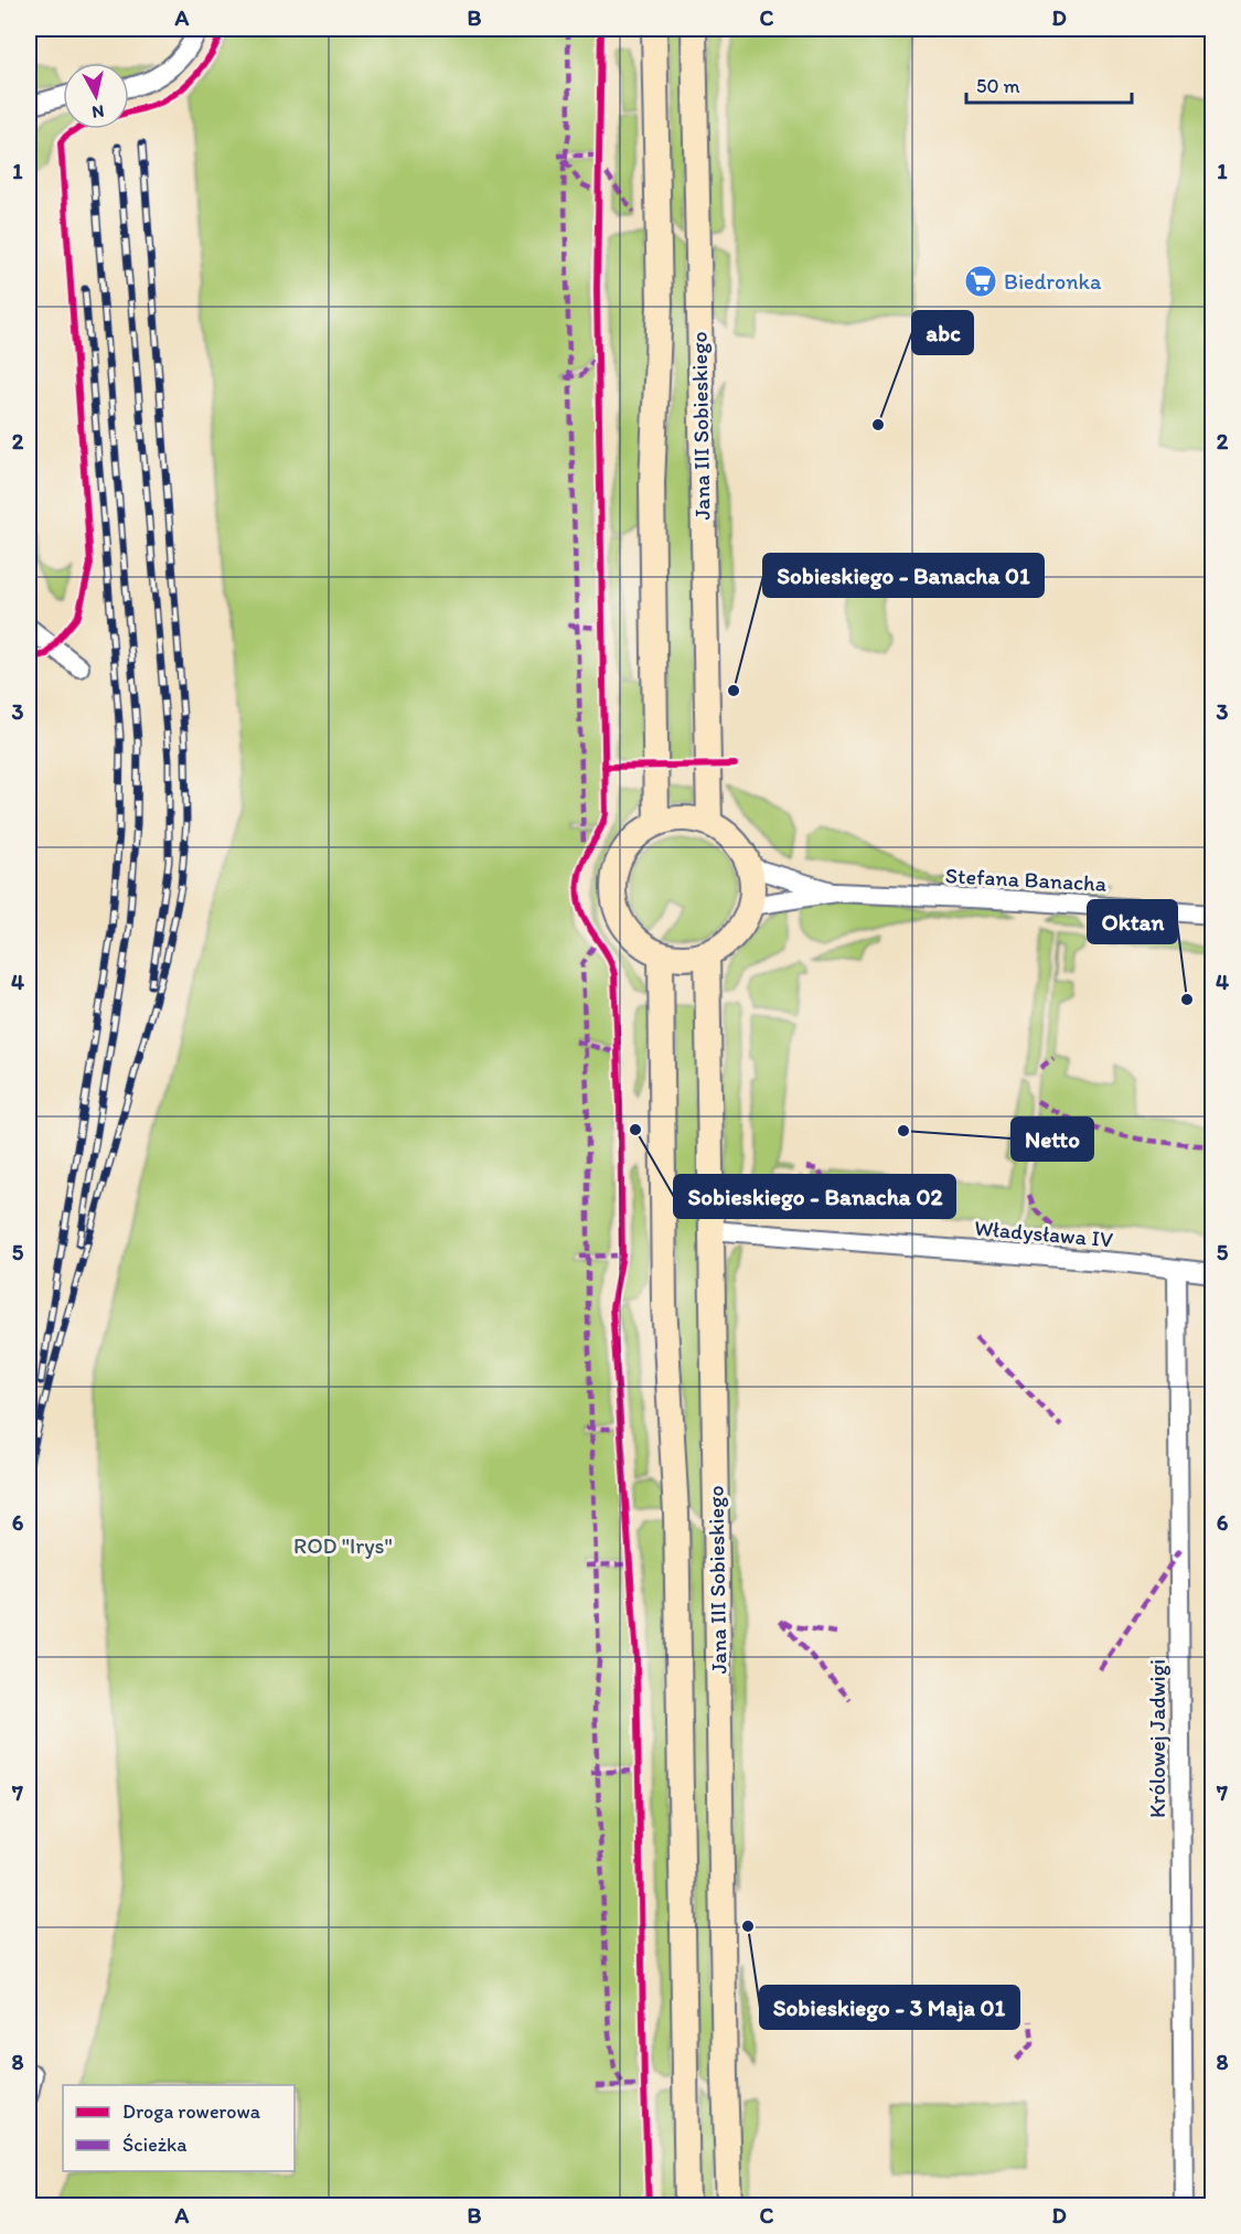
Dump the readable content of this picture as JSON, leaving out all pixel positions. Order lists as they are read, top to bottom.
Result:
{
  "streets": {
    "street": [
      "Jana III Sobieskiego",
      "Stefana Banacha",
      "Władysława IV",
      "Królowej Jadwigi"
    ]
  },
  "crossings": [
    ["Jana III Sobieskiego", "Stefana Banacha"],
    ["Jana III Sobieskiego", "Władysława IV"],
    ["Władysława IV", "Królowej Jadwigi"]
  ],
  "parks": ["ROD \"Irys\""],
  "places": {
    "supermarket": ["Biedronka"],
    "other": [
      "abc",
      "Sobieskiego - Banacha 01",
      "Oktan",
      "Sobieskiego - Banacha 02",
      "Netto",
      "Sobieskiego - 3 Maja 01"
    ]
  },
  "legend": ["Droga rowerowa", "Ścieżka"],
  "scale_bar": "50 m",
  "north": "bottom",
  "grid": {
    "columns": [
      "A",
      "B",
      "C",
      "D"
    ],
    "rows": [
      "1",
      "2",
      "3",
      "4",
      "5",
      "6",
      "7",
      "8"
    ]
  }
}
